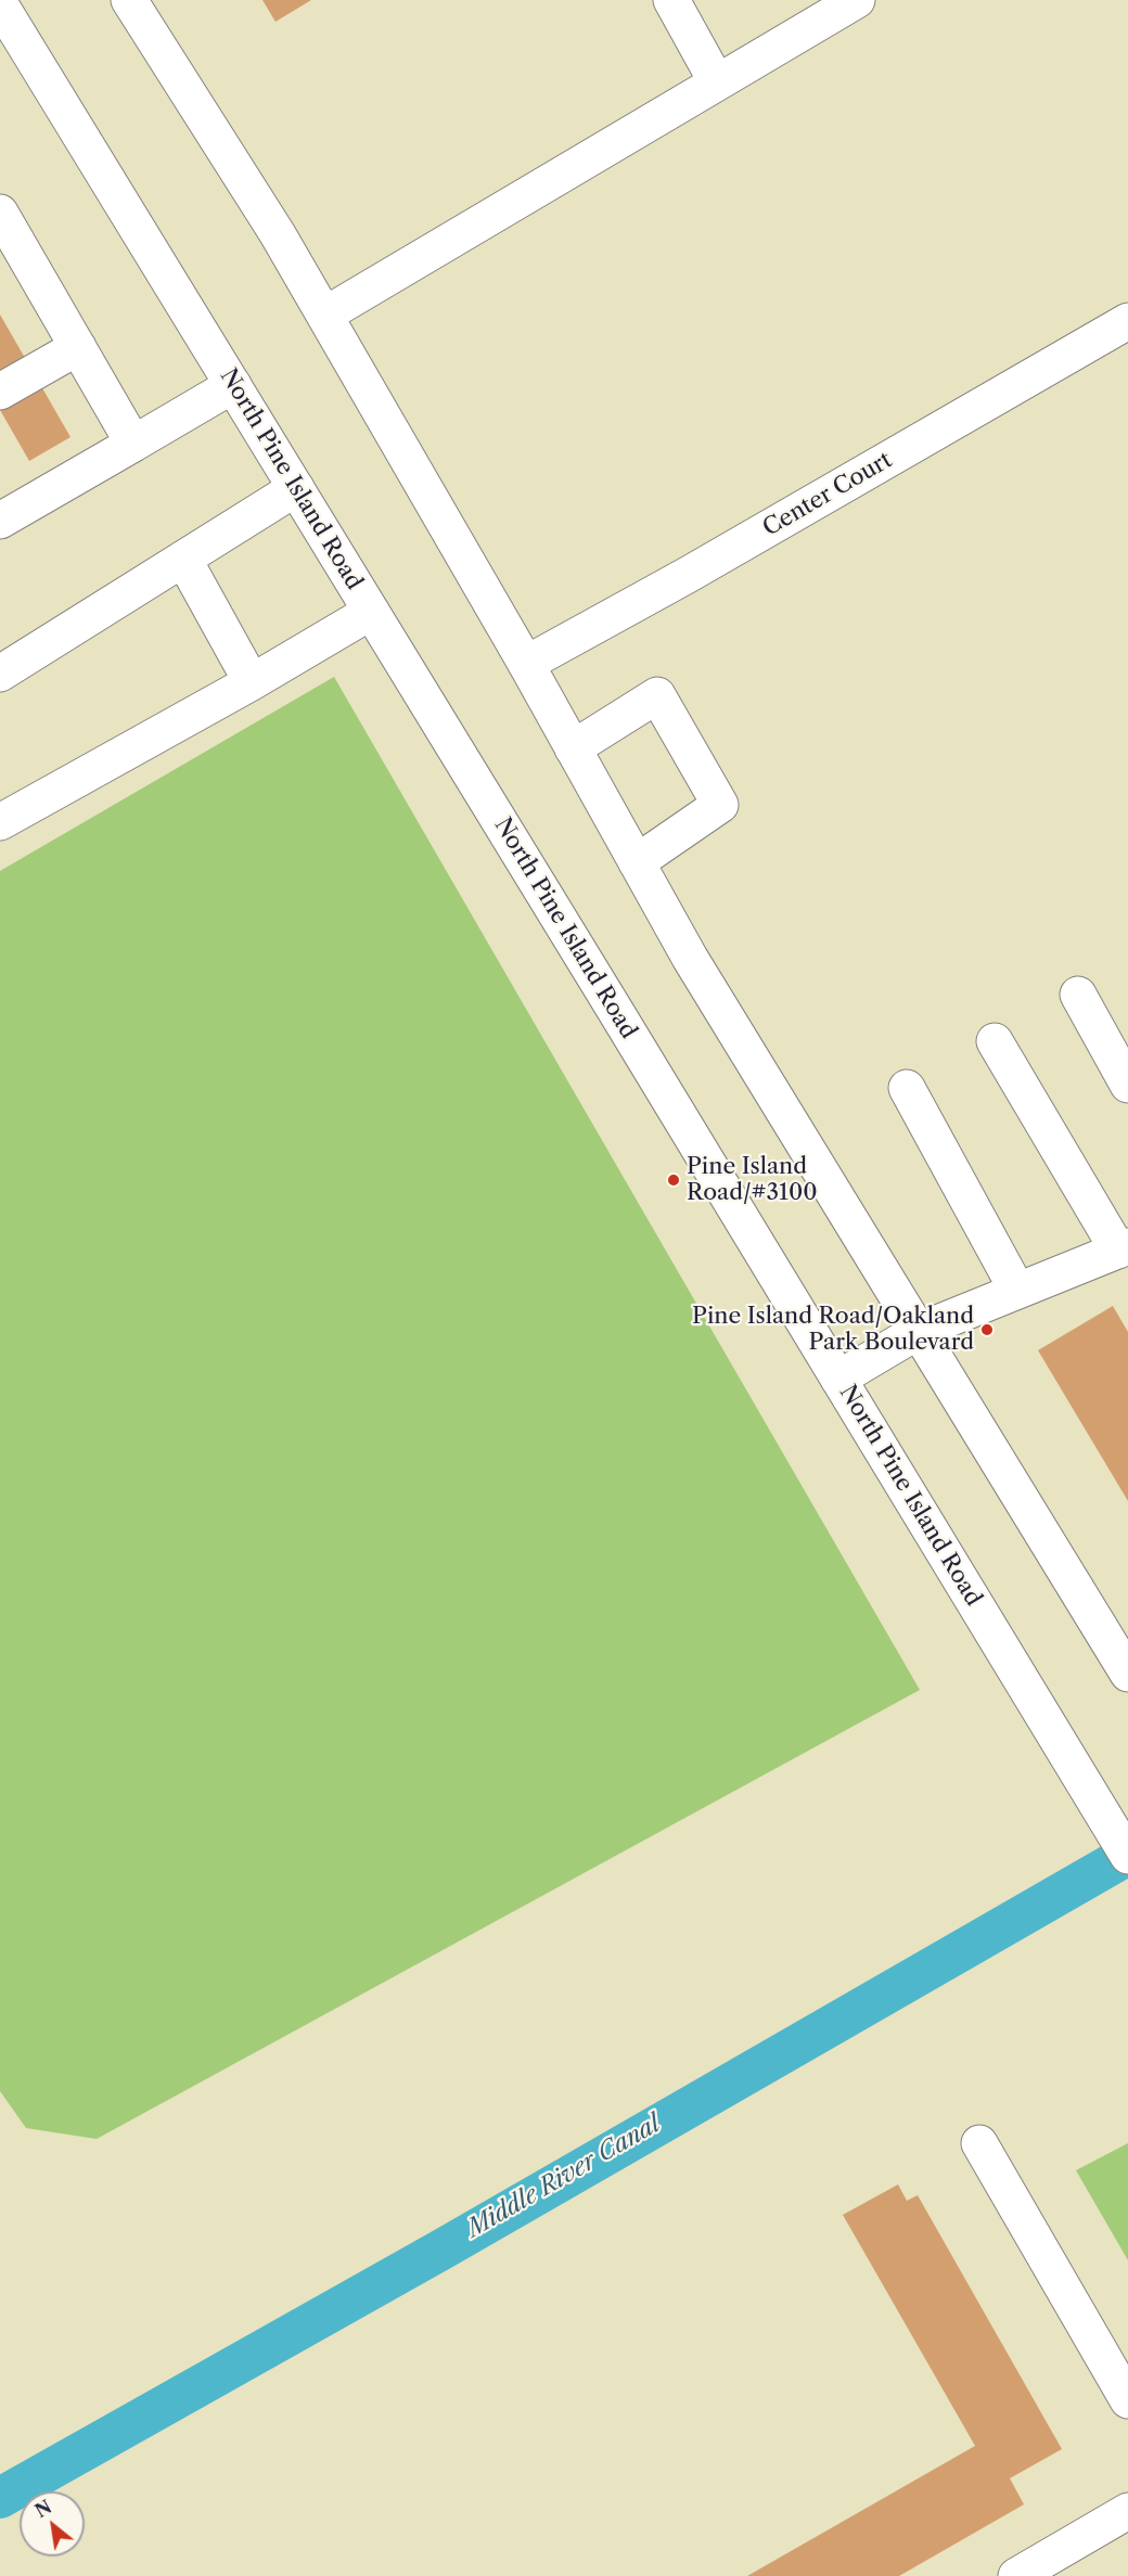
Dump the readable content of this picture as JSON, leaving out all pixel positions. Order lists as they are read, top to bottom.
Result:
{
  "streets": {
    "main road": ["North Pine Island Road", "Center Court"]
  },
  "water": ["Middle River Canal"],
  "places": ["Pine Island Road/#3100", "Pine Island Road/Oakland Park Boulevard"],
  "north": "top left"
}
